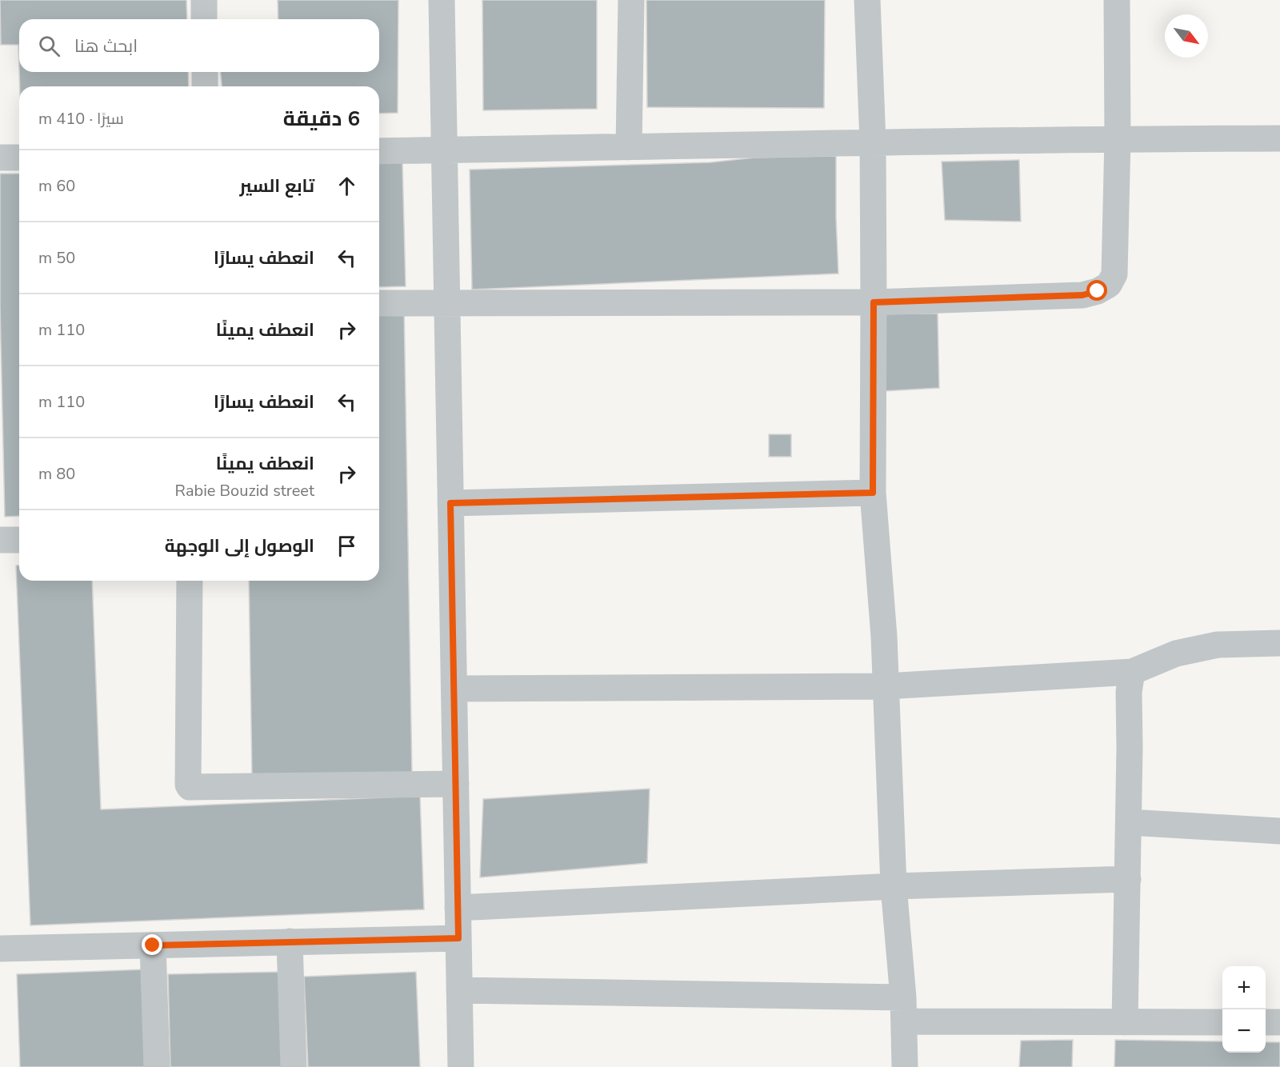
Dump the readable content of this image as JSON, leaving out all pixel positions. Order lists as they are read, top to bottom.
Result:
{
  "north": "bottom right",
  "page": {
    "search": "ابحث هنا",
    "heading": ["6 دقيقة", "سيرًا · 410 m"],
    "list": [
      ["تابع السير", "60 m"],
      ["انعطف يسارًا", "50 m"],
      ["انعطف يمينًا", "110 m"],
      ["انعطف يسارًا", "110 m"],
      ["انعطف يمينًا", "Rabie Bouzid street", "80 m"],
      "الوصول إلى الوجهة"
    ],
    "map_buttons": ["+", "−"]
  }
}
